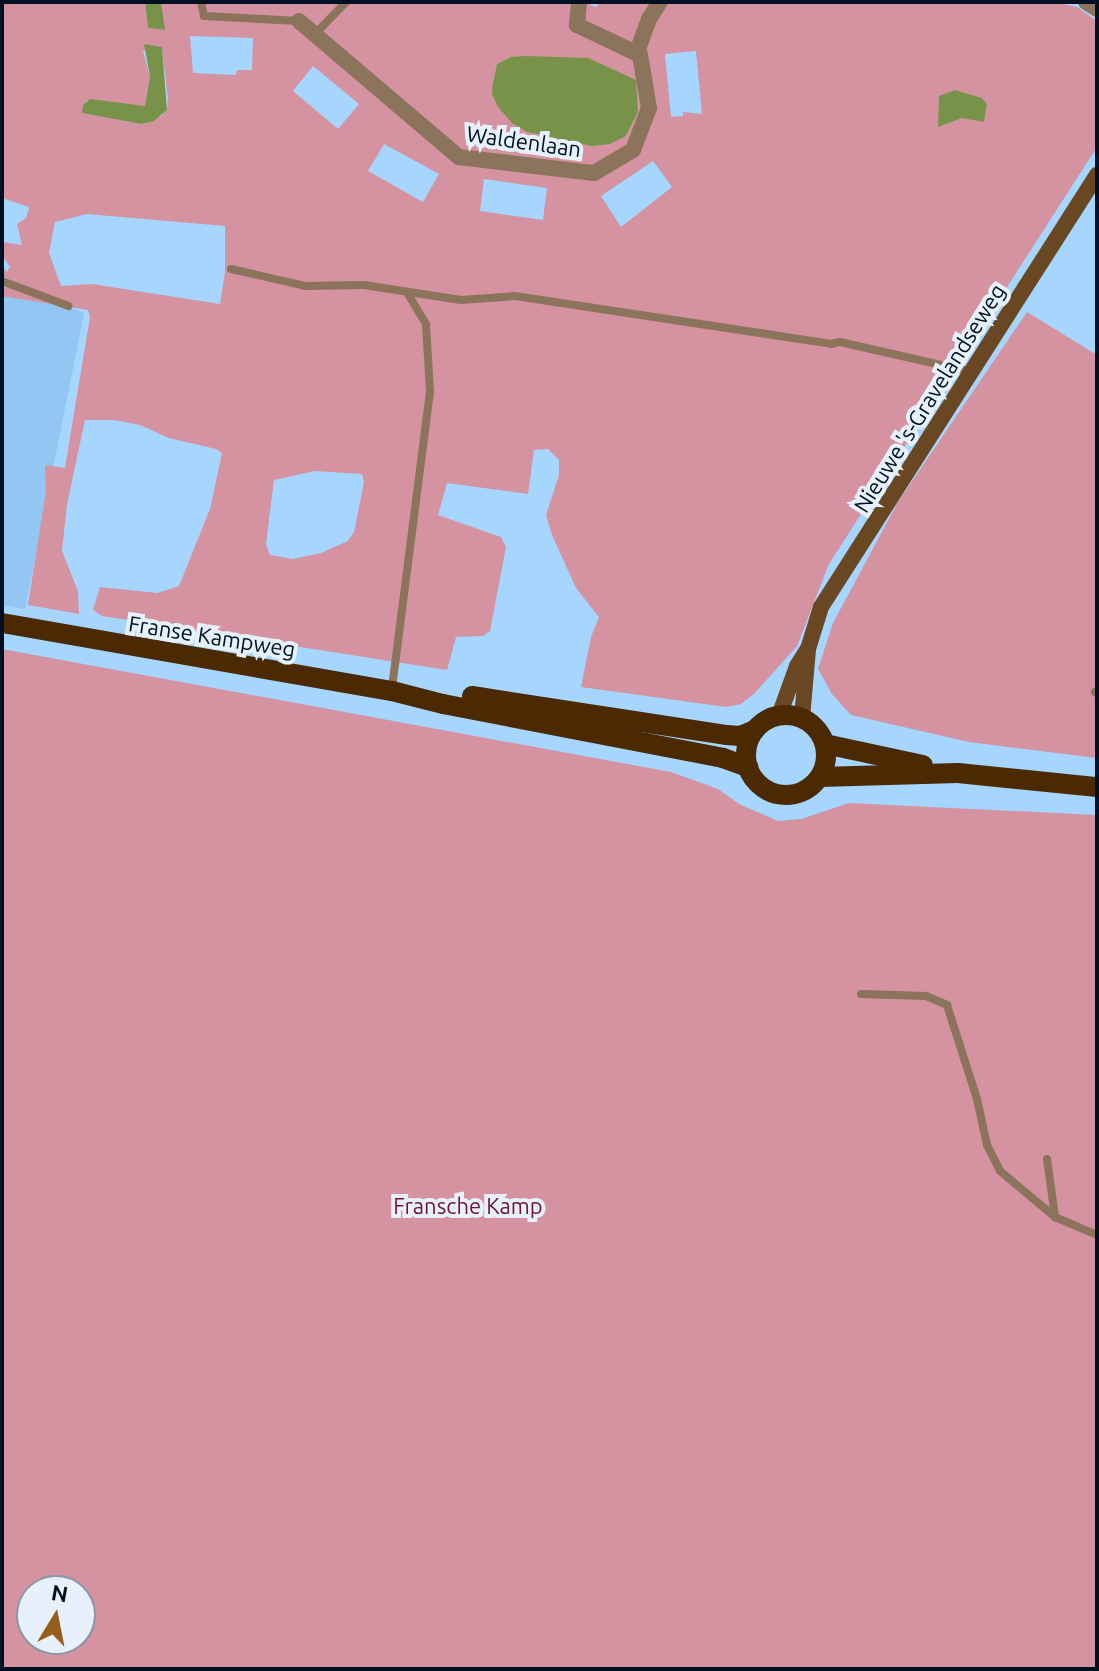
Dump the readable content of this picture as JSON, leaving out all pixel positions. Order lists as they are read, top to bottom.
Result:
{
  "streets": {
    "main road": ["Nieuwe 's-Gravelandseweg", "Franse Kampweg"],
    "street": ["Waldenlaan"]
  },
  "crossings": [
    ["Nieuwe 's-Gravelandseweg", "Franse Kampweg"]
  ],
  "parks": ["Fransche Kamp"],
  "north": "top"
}
